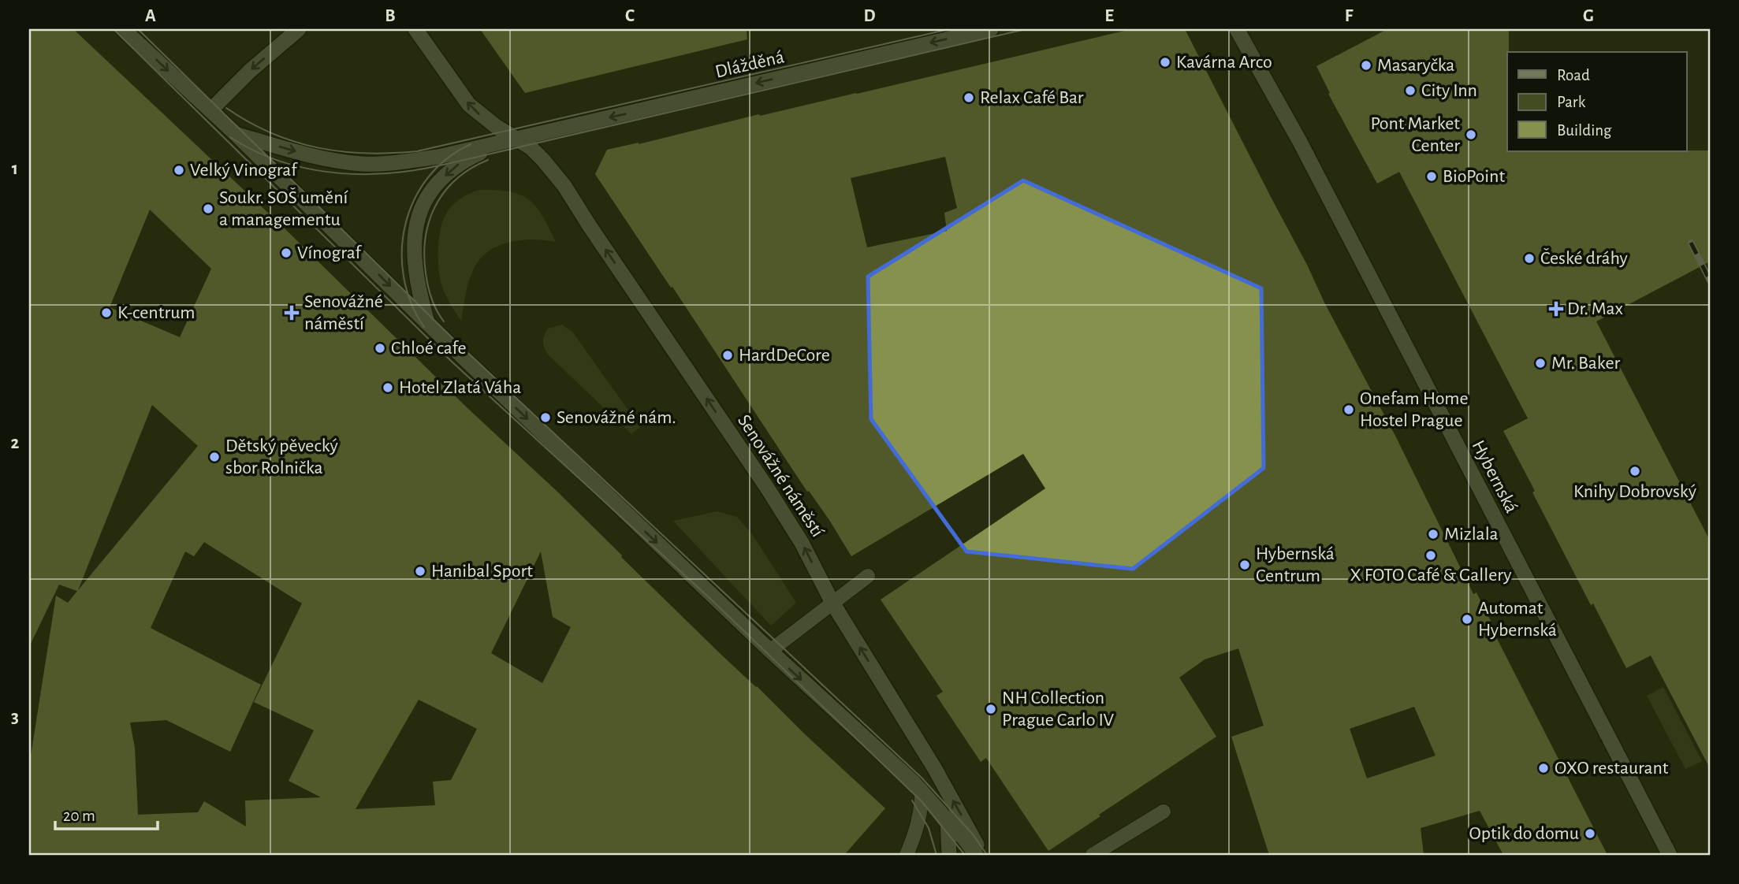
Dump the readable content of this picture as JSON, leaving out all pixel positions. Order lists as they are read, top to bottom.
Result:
{
  "streets": {
    "street": ["Dlážděná", "Senovážné náměstí", "Hybernská"]
  },
  "crossings": [
    ["Dlážděná", "Senovážné náměstí"]
  ],
  "one_way": ["Dlážděná"],
  "places": {
    "other": [
      "Kavárna Arco",
      "Masaryčka",
      "City Inn",
      "Relax Café Bar",
      "Pont Market Center",
      "Velký Vinograf",
      "BioPoint",
      "Soukr. SOŠ umění a managementu",
      "Vínograf",
      "České dráhy",
      "K-centrum",
      "Chloé cafe",
      "HardDeCore",
      "Mr. Baker",
      "Hotel Zlatá Váha",
      "Onefam Home Hostel Prague",
      "Senovážné nám.",
      "Dětský pěvecký sbor Rolnička",
      "Knihy Dobrovský",
      "Mizlala",
      "X FOTO Café & Gallery",
      "Hybernská Centrum",
      "Hanibal Sport",
      "Automat Hybernská",
      "NH Collection Prague Carlo IV",
      "OXO restaurant",
      "Optik do domu"
    ],
    "health": ["Dr. Max", "Senovážné náměstí"]
  },
  "legend": ["Road", "Park", "Building"],
  "scale_bar": "20 m",
  "grid": {
    "columns": [
      "A",
      "B",
      "C",
      "D",
      "E",
      "F",
      "G"
    ],
    "rows": ["1", "2", "3"]
  }
}
